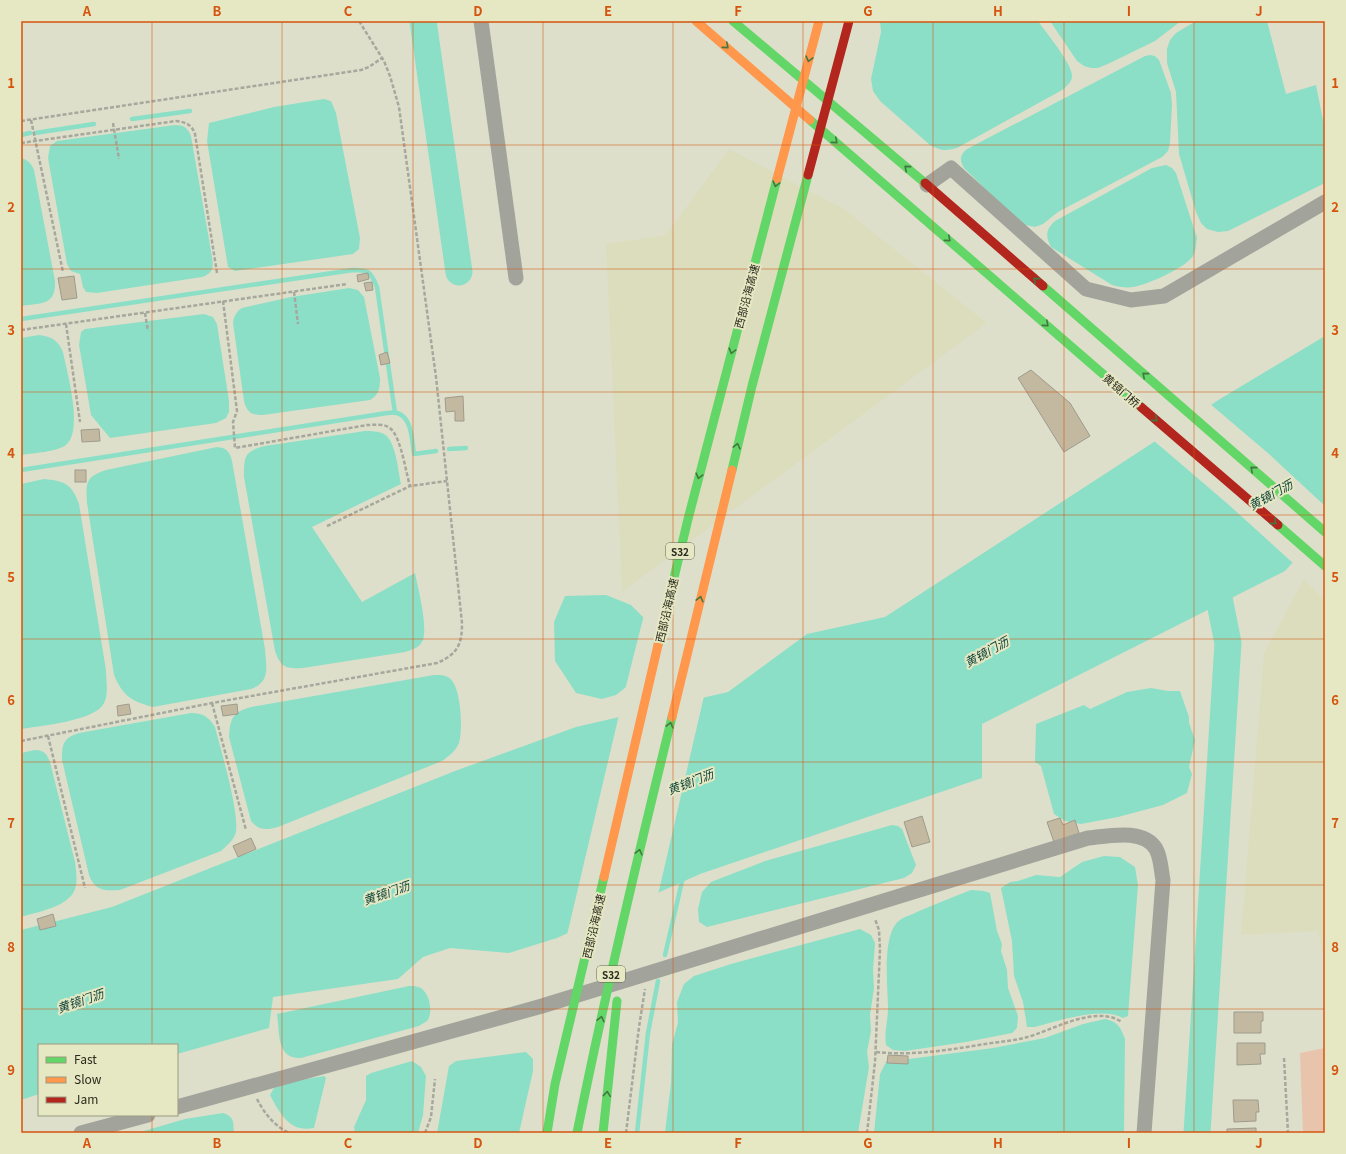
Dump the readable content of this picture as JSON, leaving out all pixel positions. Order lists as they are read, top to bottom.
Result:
{
  "streets": {
    "main road": ["西部沿海高速", "黄镜门桥", "S32"]
  },
  "water": ["黄镜门沥"],
  "legend": ["Fast", "Slow", "Jam"],
  "grid": {
    "columns": [
      "A",
      "B",
      "C",
      "D",
      "E",
      "F",
      "G",
      "H",
      "I",
      "J"
    ],
    "rows": [
      "1",
      "2",
      "3",
      "4",
      "5",
      "6",
      "7",
      "8",
      "9"
    ]
  }
}
